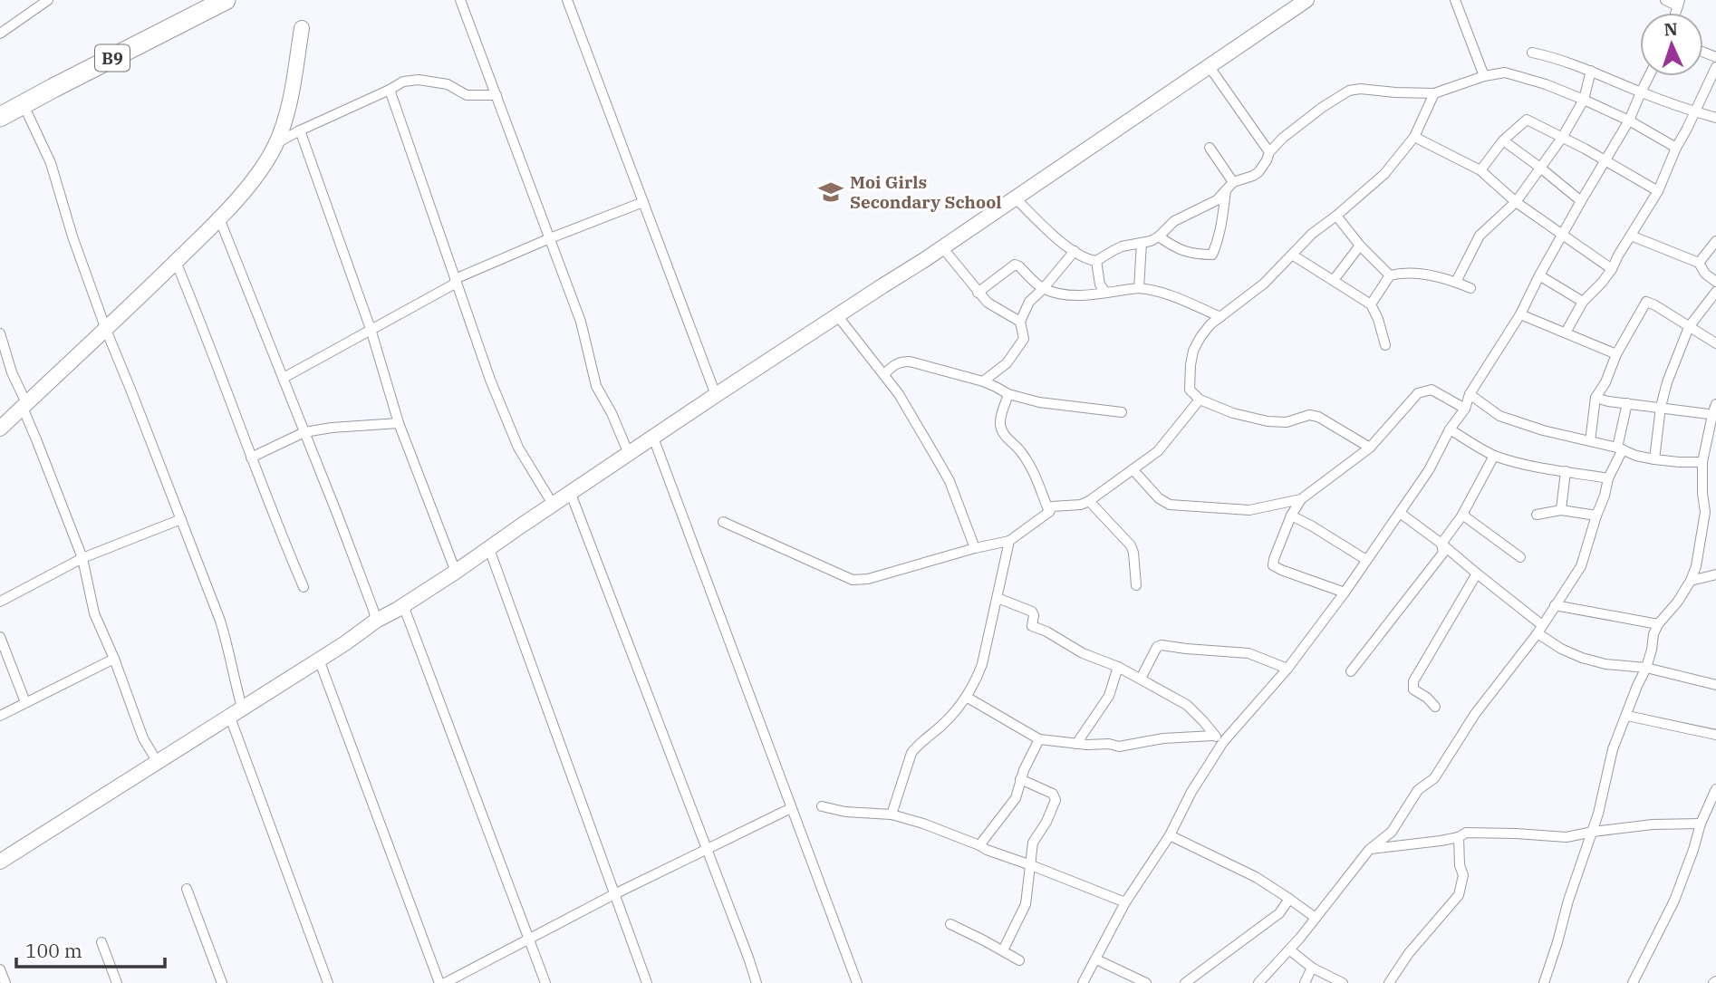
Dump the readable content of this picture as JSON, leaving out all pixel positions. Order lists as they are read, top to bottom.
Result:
{
  "streets": {
    "highway": ["B9"]
  },
  "places": {
    "school or university": ["Moi Girls Secondary School"]
  },
  "scale_bar": "100 m",
  "north": "top"
}
